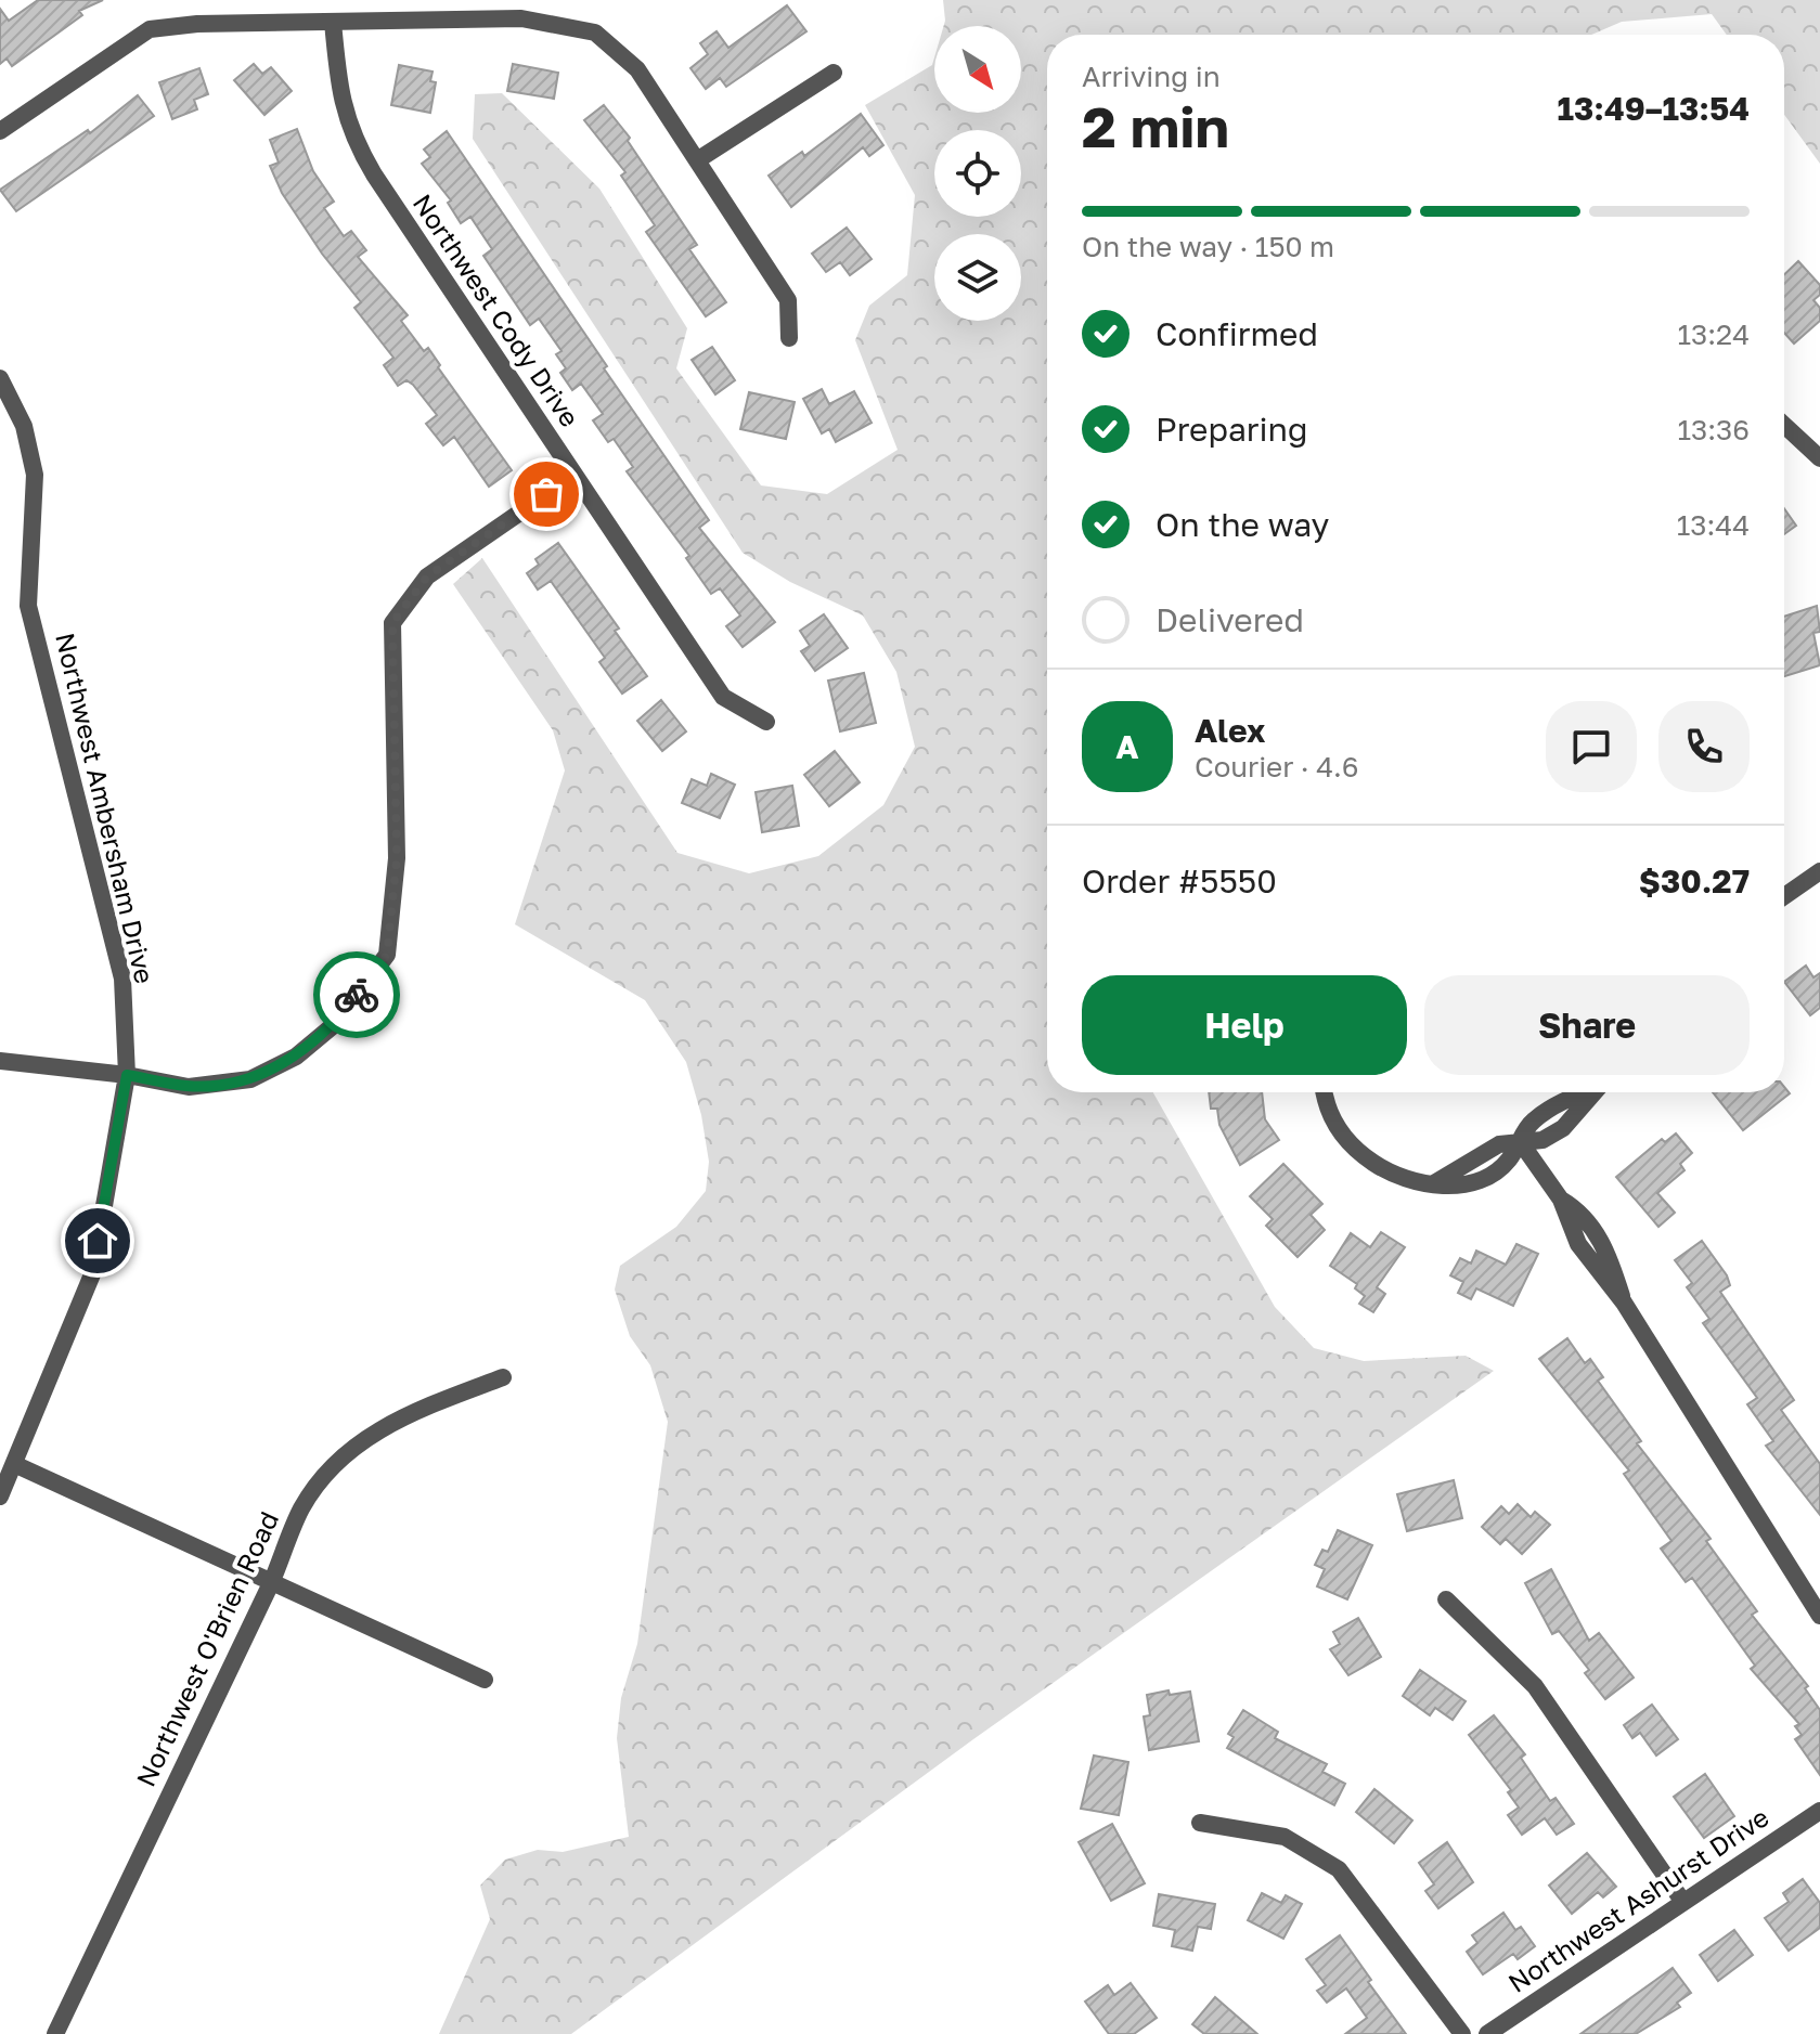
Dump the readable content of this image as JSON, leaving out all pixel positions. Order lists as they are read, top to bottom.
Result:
{
  "streets": {
    "street": [
      "Northwest Cody Drive",
      "Northwest Ambersham Drive",
      "Northwest O'Brien Road",
      "Northwest Ashurst Drive"
    ]
  },
  "north": "bottom right",
  "page": {
    "heading": ["2 min", "Arriving in", "13:49–13:54"],
    "panel": [
      "Alex",
      "Courier · 4.6",
      "Order #5550",
      "$30.27"
    ],
    "bar": "On the way · 150 m",
    "list": [
      ["Confirmed", "13:24"],
      ["Preparing", "13:36"],
      ["On the way", "13:44"],
      "Delivered"
    ],
    "round": "A",
    "buttons": ["Help", "Share"]
  }
}
